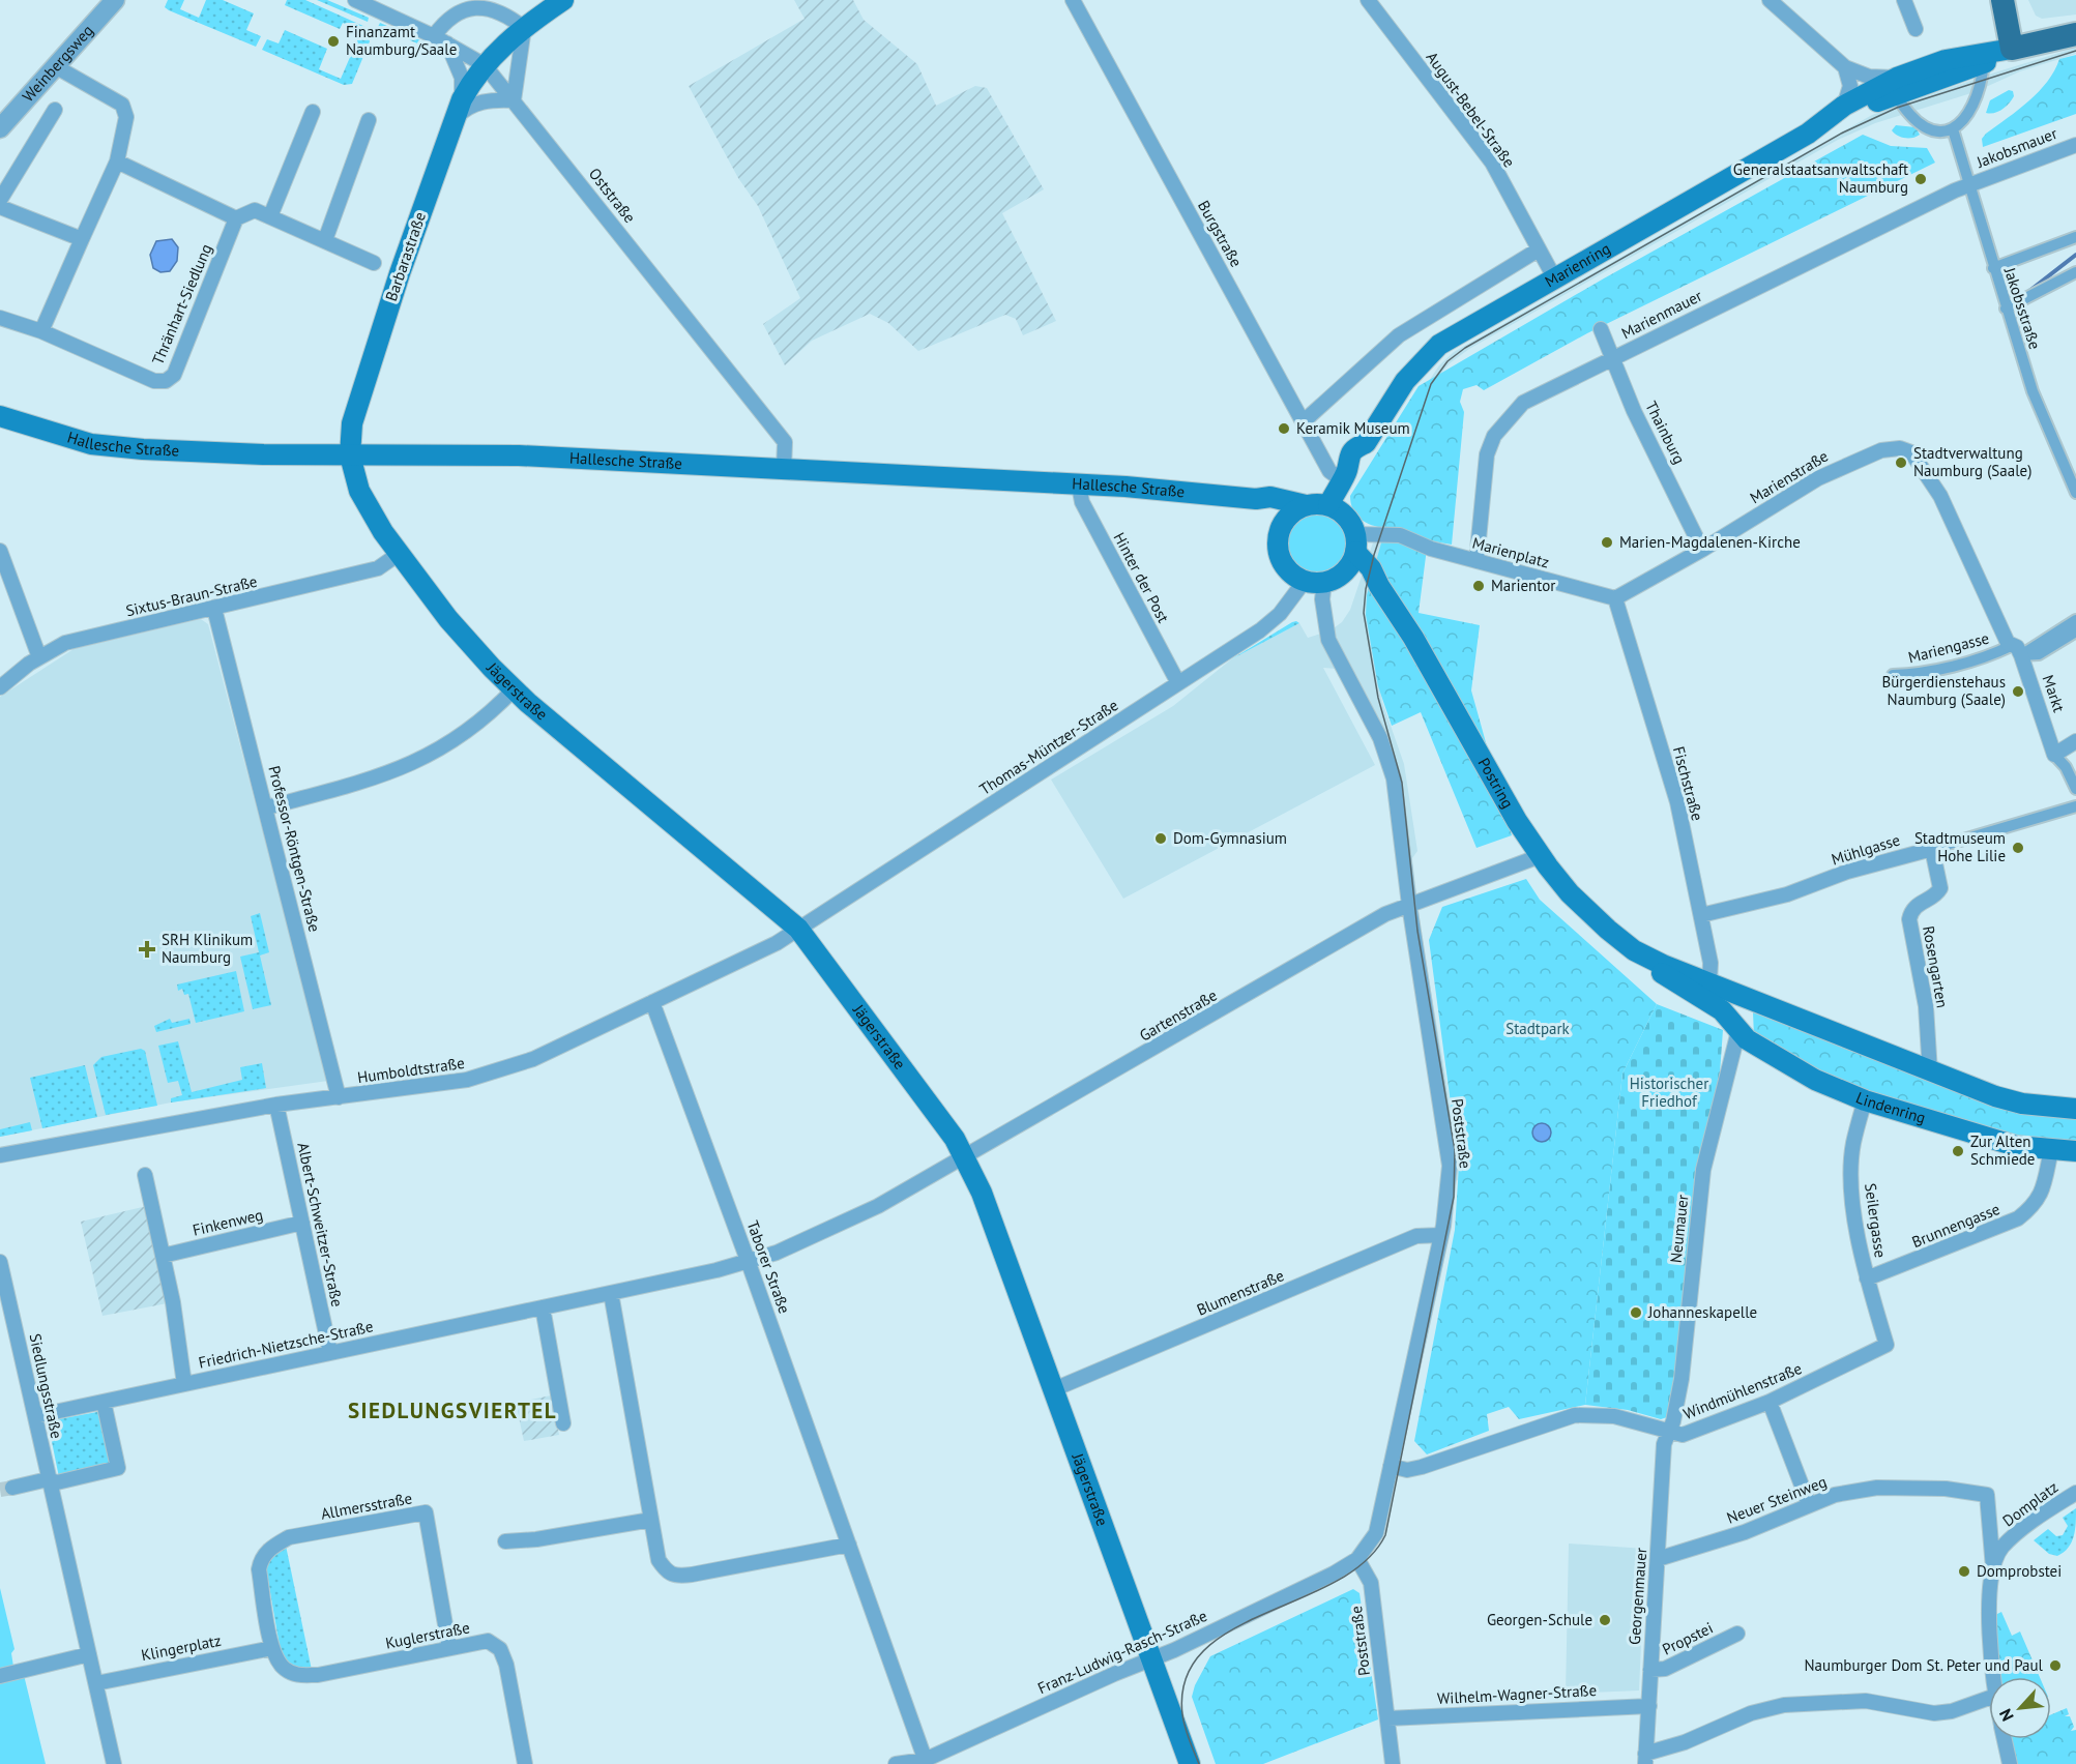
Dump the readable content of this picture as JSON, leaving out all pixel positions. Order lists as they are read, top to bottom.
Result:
{
  "streets": {
    "main road": [
      "Barbarastraße",
      "Marienring",
      "Hallesche Straße",
      "Jägerstraße",
      "Postring",
      "Lindenring"
    ],
    "street": [
      "Weinbergsweg",
      "August-Bebel-Straße",
      "Jakobsmauer",
      "Oststraße",
      "Burgstraße",
      "Thränhart-Siedlung",
      "Jakobsstraße",
      "Marienmauer",
      "Thainburg",
      "Marienstraße",
      "Marienplatz",
      "Hinter der Post",
      "Sixtus-Braun-Straße",
      "Mariengasse",
      "Markt",
      "Thomas-Müntzer-Straße",
      "Fischstraße",
      "Professor-Röntgen-Straße",
      "Mühlgasse",
      "Rosengarten",
      "Gartenstraße",
      "Humboldtstraße",
      "Poststraße",
      "Seilergasse",
      "Finkenweg",
      "Albert-Schweitzer-Straße",
      "Brunnengasse",
      "Neumauer",
      "Taborer Straße",
      "Blumenstraße",
      "Friedrich-Nietzsche-Straße",
      "Siedlungsstraße",
      "Windmühlenstraße",
      "Neuer Steinweg",
      "Domplatz",
      "Allmersstraße",
      "Georgenmauer",
      "Kuglerstraße",
      "Propstei",
      "Klingerplatz",
      "Franz-Ludwig-Rasch-Straße",
      "Wilhelm-Wagner-Straße"
    ]
  },
  "crossings": [
    ["August-Bebel-Straße", "Marienring"],
    ["Jakobsmauer", "Jakobsstraße"],
    ["Jakobsmauer", "Marienmauer"],
    ["Oststraße", "Barbarastraße"],
    ["Oststraße", "Hallesche Straße"],
    ["Burgstraße", "Marienring"],
    ["Barbarastraße", "Hallesche Straße"],
    ["Barbarastraße", "Jägerstraße"],
    ["Marienring", "Hallesche Straße"],
    ["Marienring", "Marienplatz"],
    ["Marienring", "Thomas-Müntzer-Straße"],
    ["Marienring", "Postring"],
    ["Marienring", "Poststraße"],
    ["Jakobsstraße", "Marienmauer"],
    ["Marienmauer", "Thainburg"],
    ["Marienmauer", "Marienplatz"],
    ["Thainburg", "Marienstraße"],
    ["Hallesche Straße", "Marienplatz"],
    ["Hallesche Straße", "Hinter der Post"],
    ["Hallesche Straße", "Jägerstraße"],
    ["Hallesche Straße", "Thomas-Müntzer-Straße"],
    ["Hallesche Straße", "Postring"],
    ["Hallesche Straße", "Poststraße"],
    ["Marienstraße", "Marienplatz"],
    ["Marienstraße", "Mariengasse"],
    ["Marienstraße", "Markt"],
    ["Marienstraße", "Fischstraße"],
    ["Marienplatz", "Thomas-Müntzer-Straße"],
    ["Marienplatz", "Postring"],
    ["Marienplatz", "Fischstraße"],
    ["Marienplatz", "Poststraße"],
    ["Hinter der Post", "Thomas-Müntzer-Straße"],
    ["Sixtus-Braun-Straße", "Jägerstraße"],
    ["Sixtus-Braun-Straße", "Professor-Röntgen-Straße"],
    ["Mariengasse", "Markt"],
    ["Jägerstraße", "Thomas-Müntzer-Straße"],
    ["Jägerstraße", "Gartenstraße"],
    ["Jägerstraße", "Humboldtstraße"],
    ["Jägerstraße", "Blumenstraße"],
    ["Jägerstraße", "Friedrich-Nietzsche-Straße"],
    ["Jägerstraße", "Franz-Ludwig-Rasch-Straße"],
    ["Thomas-Müntzer-Straße", "Postring"],
    ["Thomas-Müntzer-Straße", "Humboldtstraße"],
    ["Thomas-Müntzer-Straße", "Poststraße"],
    ["Postring", "Gartenstraße"],
    ["Postring", "Lindenring"],
    ["Postring", "Poststraße"],
    ["Fischstraße", "Mühlgasse"],
    ["Fischstraße", "Lindenring"],
    ["Professor-Röntgen-Straße", "Humboldtstraße"],
    ["Mühlgasse", "Rosengarten"],
    ["Rosengarten", "Lindenring"],
    ["Gartenstraße", "Poststraße"],
    ["Gartenstraße", "Friedrich-Nietzsche-Straße"],
    ["Humboldtstraße", "Albert-Schweitzer-Straße"],
    ["Humboldtstraße", "Taborer Straße"],
    ["Lindenring", "Seilergasse"],
    ["Lindenring", "Brunnengasse"],
    ["Lindenring", "Neumauer"],
    ["Poststraße", "Blumenstraße"],
    ["Poststraße", "Windmühlenstraße"],
    ["Poststraße", "Franz-Ludwig-Rasch-Straße"],
    ["Poststraße", "Wilhelm-Wagner-Straße"],
    ["Seilergasse", "Brunnengasse"],
    ["Seilergasse", "Windmühlenstraße"],
    ["Finkenweg", "Albert-Schweitzer-Straße"],
    ["Albert-Schweitzer-Straße", "Friedrich-Nietzsche-Straße"],
    ["Neumauer", "Windmühlenstraße"],
    ["Neumauer", "Georgenmauer"],
    ["Taborer Straße", "Friedrich-Nietzsche-Straße"],
    ["Taborer Straße", "Franz-Ludwig-Rasch-Straße"],
    ["Friedrich-Nietzsche-Straße", "Siedlungsstraße"],
    ["Siedlungsstraße", "Klingerplatz"],
    ["Windmühlenstraße", "Georgenmauer"],
    ["Neuer Steinweg", "Domplatz"],
    ["Neuer Steinweg", "Georgenmauer"],
    ["Allmersstraße", "Kuglerstraße"],
    ["Allmersstraße", "Klingerplatz"],
    ["Georgenmauer", "Propstei"],
    ["Georgenmauer", "Wilhelm-Wagner-Straße"],
    ["Kuglerstraße", "Klingerplatz"]
  ],
  "districts": ["SIEDLUNGSVIERTEL"],
  "parks": ["Stadtpark", "Historischer Friedhof"],
  "places": {
    "other": [
      "Finanzamt Naumburg/Saale",
      "Generalstaatsanwaltschaft Naumburg",
      "Keramik Museum",
      "Stadtverwaltung Naumburg (Saale)",
      "Marien-Magdalenen-Kirche",
      "Marientor",
      "Bürgerdienstehaus Naumburg (Saale)",
      "Dom-Gymnasium",
      "Stadtmuseum Hohe Lilie",
      "Zur Alten Schmiede",
      "Johanneskapelle",
      "Domprobstei",
      "Georgen-Schule",
      "Naumburger Dom St. Peter und Paul"
    ],
    "health": ["SRH Klinikum Naumburg"]
  },
  "north": "bottom left"
}
